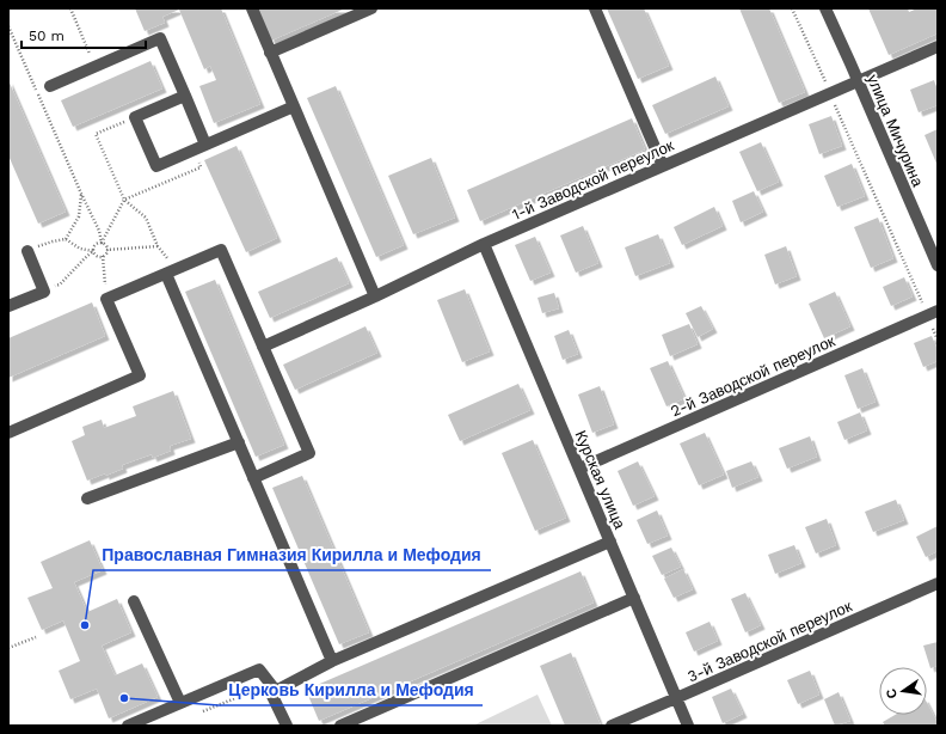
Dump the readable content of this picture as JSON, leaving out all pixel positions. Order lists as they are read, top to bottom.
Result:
{
  "streets": {
    "street": [
      "улица Мичурина",
      "1-й Заводской переулок",
      "2-й Заводской переулок",
      "Курская улица",
      "3-й Заводской переулок"
    ]
  },
  "crossings": [
    ["улица Мичурина", "1-й Заводской переулок"],
    ["1-й Заводской переулок", "Курская улица"],
    ["2-й Заводской переулок", "Курская улица"],
    ["Курская улица", "3-й Заводской переулок"]
  ],
  "places": ["Православная Гимназия Кирилла и Мефодия", "Церковь Кирилла и Мефодия"],
  "scale_bar": "50 m",
  "north": "left"
}
